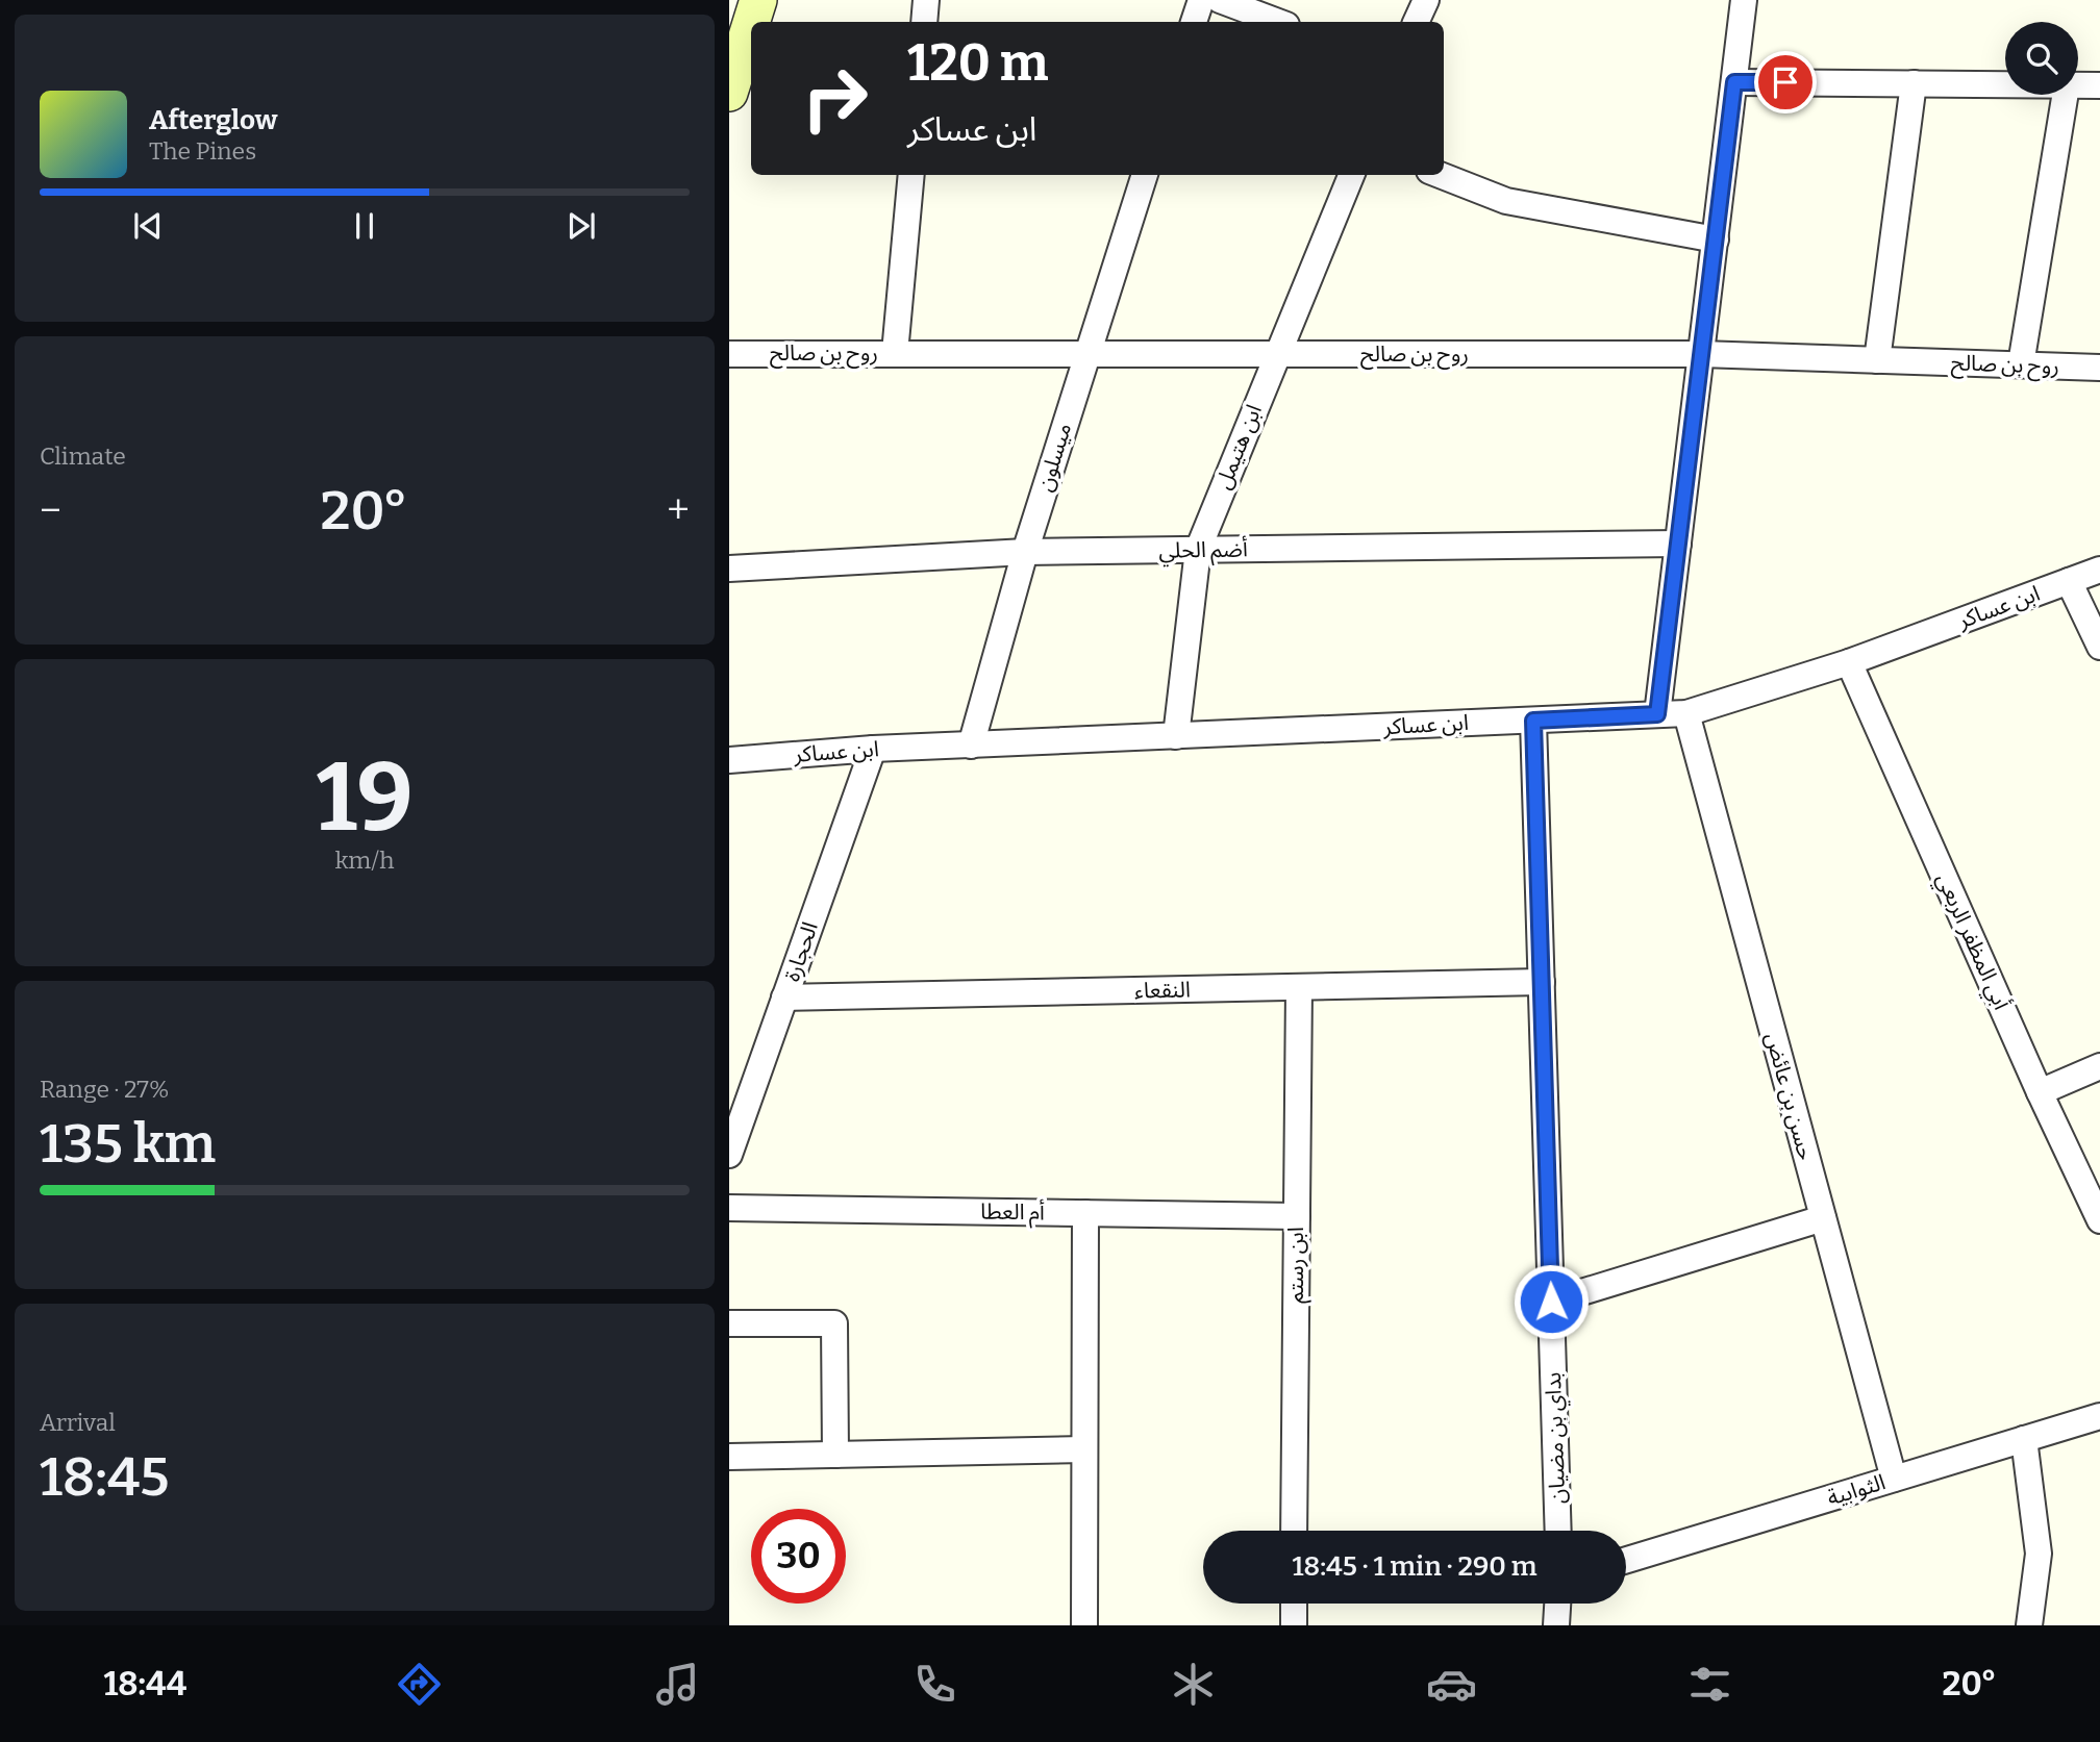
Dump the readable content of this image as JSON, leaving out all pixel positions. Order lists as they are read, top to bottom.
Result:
{
  "streets": {
    "street": [
      "روح بن صالح",
      "ابن هتيمل",
      "ميسلون",
      "أضم الحلي",
      "ابن عساكر",
      "أبي المظفر الربعي",
      "الحجارة",
      "النقعاء",
      "حسن بن عائض",
      "أم العطا",
      "ابن رستم",
      "بداي بن مضيان",
      "الثوابية"
    ]
  },
  "crossings": [
    ["روح بن صالح", "ابن هتيمل"],
    ["روح بن صالح", "ميسلون"],
    ["ابن هتيمل", "أضم الحلي"],
    ["ابن هتيمل", "ابن عساكر"],
    ["ميسلون", "أضم الحلي"],
    ["ميسلون", "ابن عساكر"],
    ["ابن عساكر", "أبي المظفر الربعي"],
    ["ابن عساكر", "الحجارة"],
    ["ابن عساكر", "حسن بن عائض"],
    ["ابن عساكر", "بداي بن مضيان"],
    ["الحجارة", "النقعاء"],
    ["النقعاء", "ابن رستم"],
    ["النقعاء", "بداي بن مضيان"],
    ["حسن بن عائض", "الثوابية"],
    ["أم العطا", "ابن رستم"]
  ],
  "page": {
    "turn": ["120 m", "ابن عساكر"],
    "song": ["Afterglow", "The Pines"],
    "tile": [
      "Climate",
      ["19", "km/h"],
      ["Range · 27%", "135 km"],
      ["Arrival", "18:45"]
    ],
    "heat": ["−", "20°", "+"],
    "limit": "30",
    "trip": "18:45 · 1 min · 290 m",
    "tabs": ["18:44", "20°"]
  }
}
